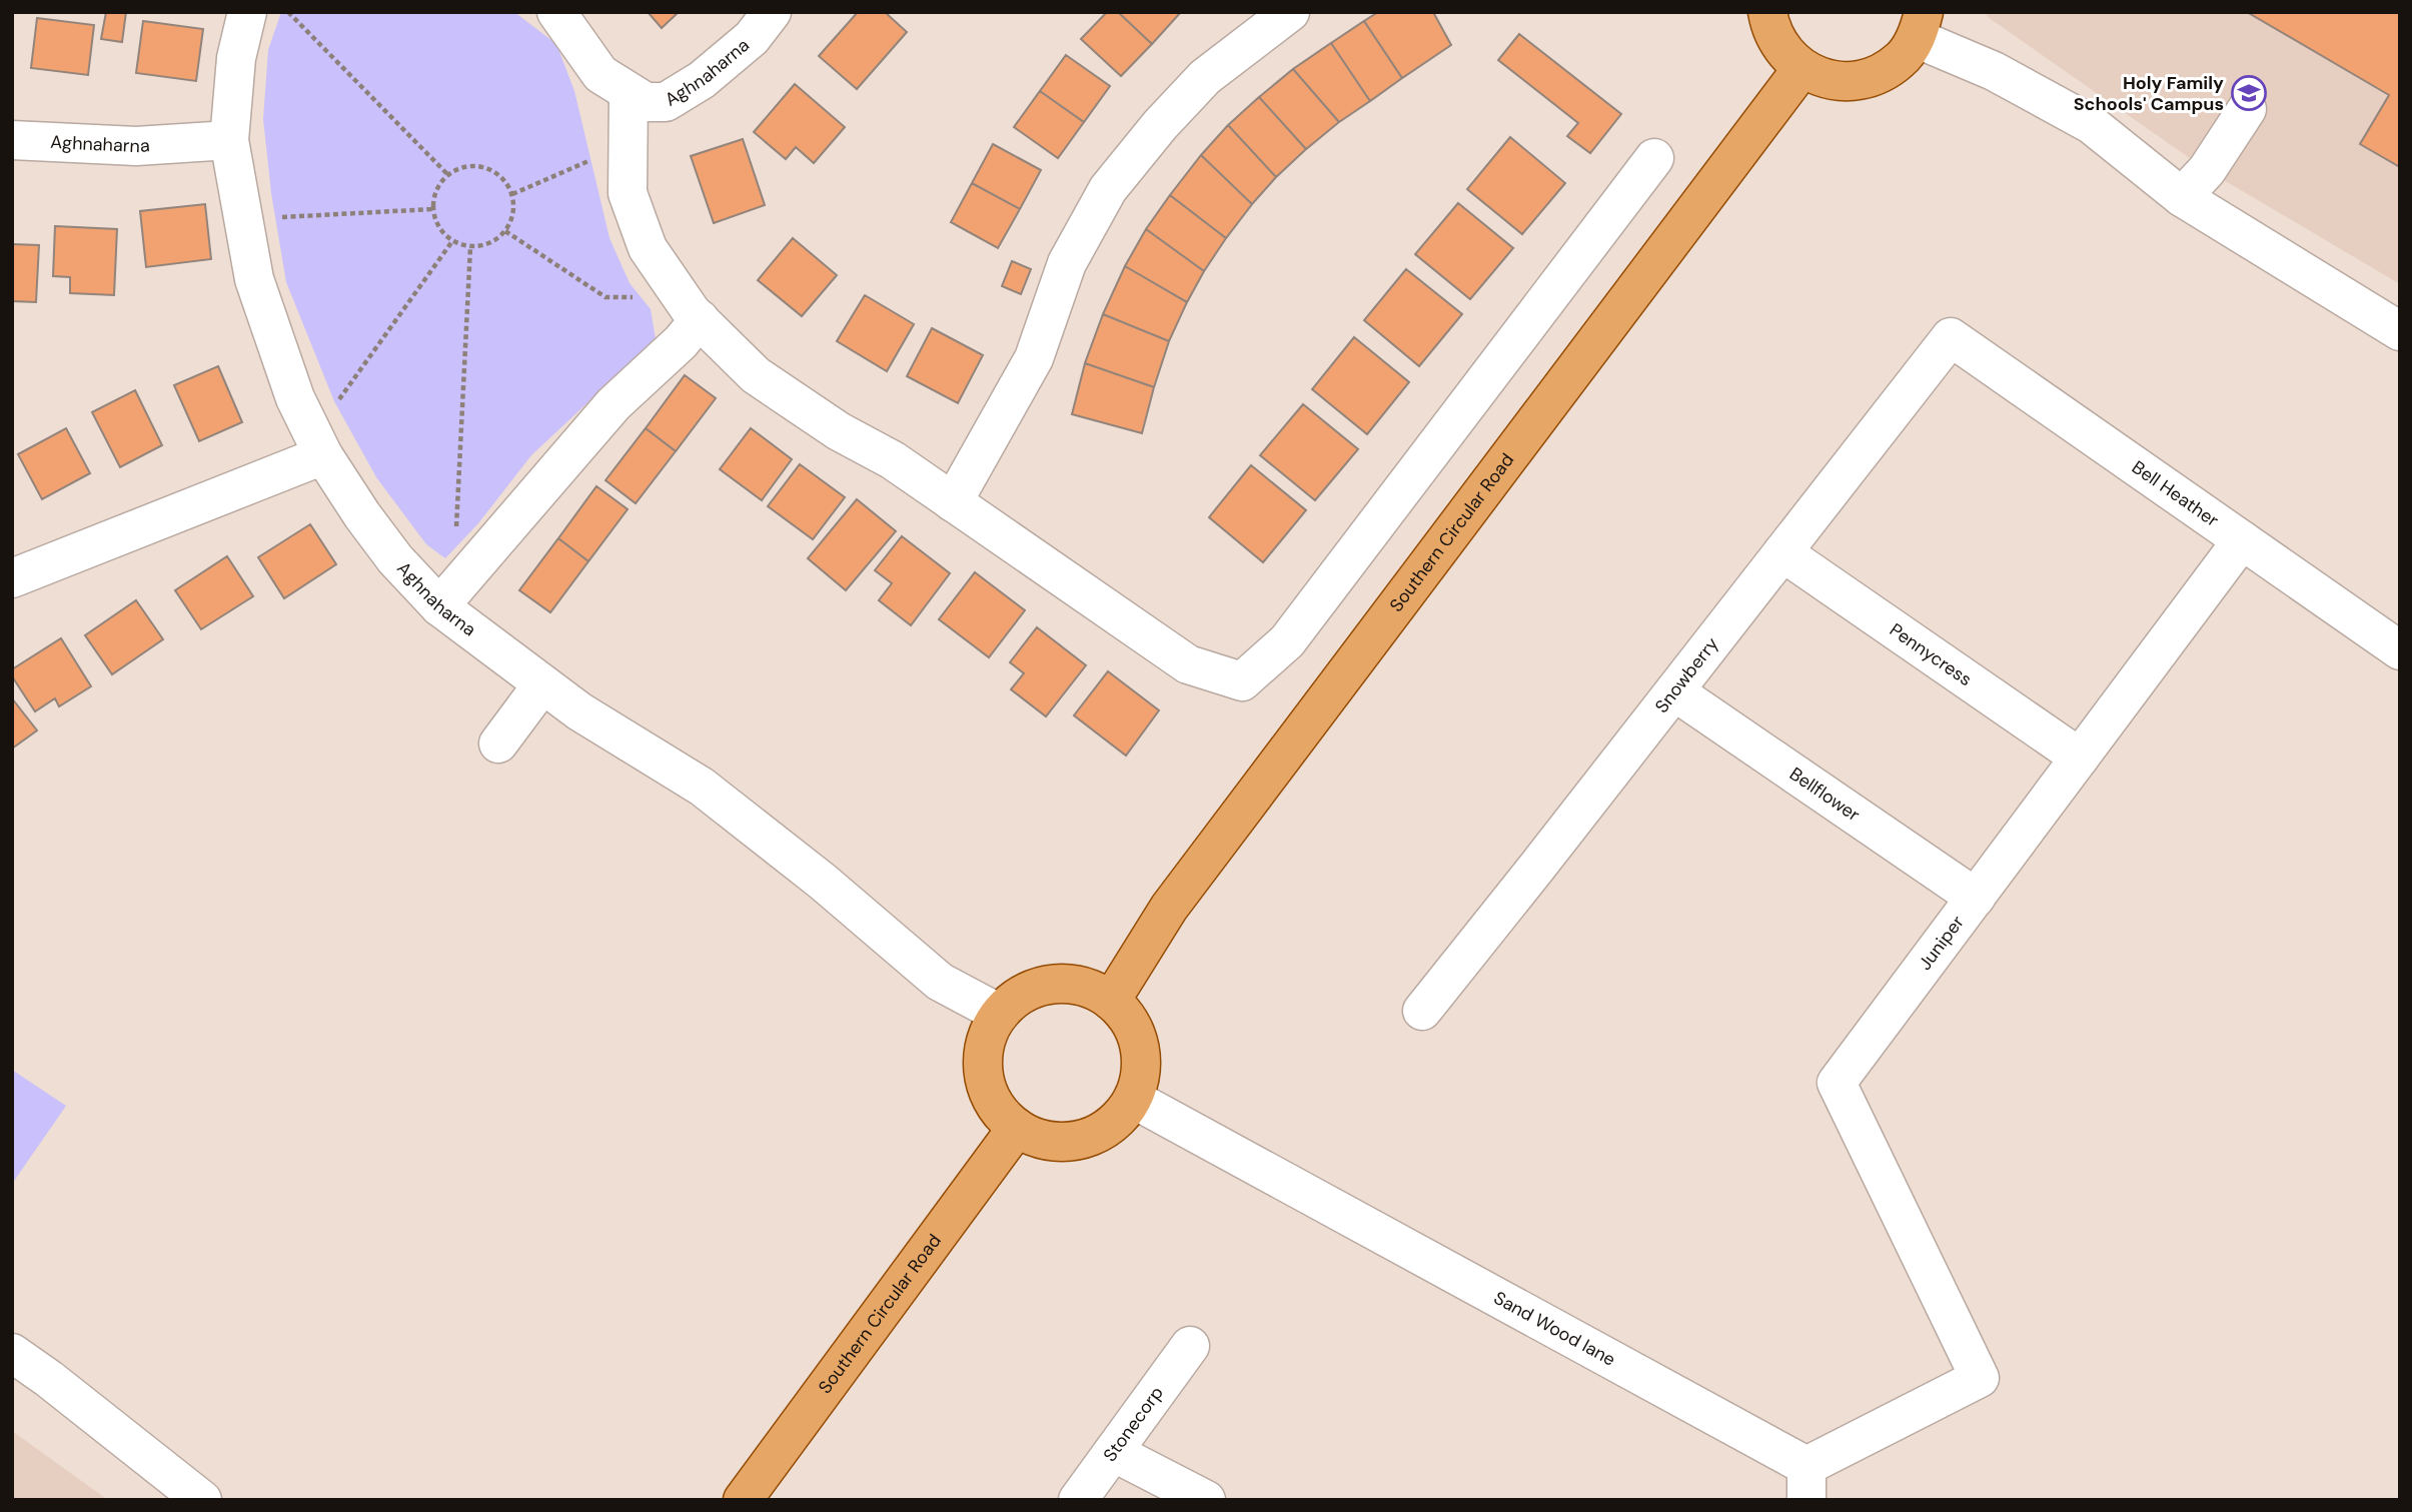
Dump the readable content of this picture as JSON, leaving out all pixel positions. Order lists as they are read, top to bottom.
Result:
{
  "streets": {
    "main road": ["Southern Circular Road"],
    "street": [
      "Aghnaharna",
      "Bell Heather",
      "Pennycress",
      "Snowberry",
      "Bellflower",
      "Juniper",
      "Sand Wood lane",
      "Stonecorp"
    ]
  },
  "crossings": [
    ["Aghnaharna", "Southern Circular Road"],
    ["Aghnaharna", "Sand Wood lane"],
    ["Bell Heather", "Snowberry"],
    ["Bell Heather", "Juniper"],
    ["Southern Circular Road", "Sand Wood lane"],
    ["Pennycress", "Snowberry"],
    ["Pennycress", "Juniper"],
    ["Snowberry", "Bellflower"],
    ["Bellflower", "Juniper"],
    ["Juniper", "Sand Wood lane"]
  ],
  "places": {
    "school or university": ["Holy Family Schools' Campus"]
  }
}
